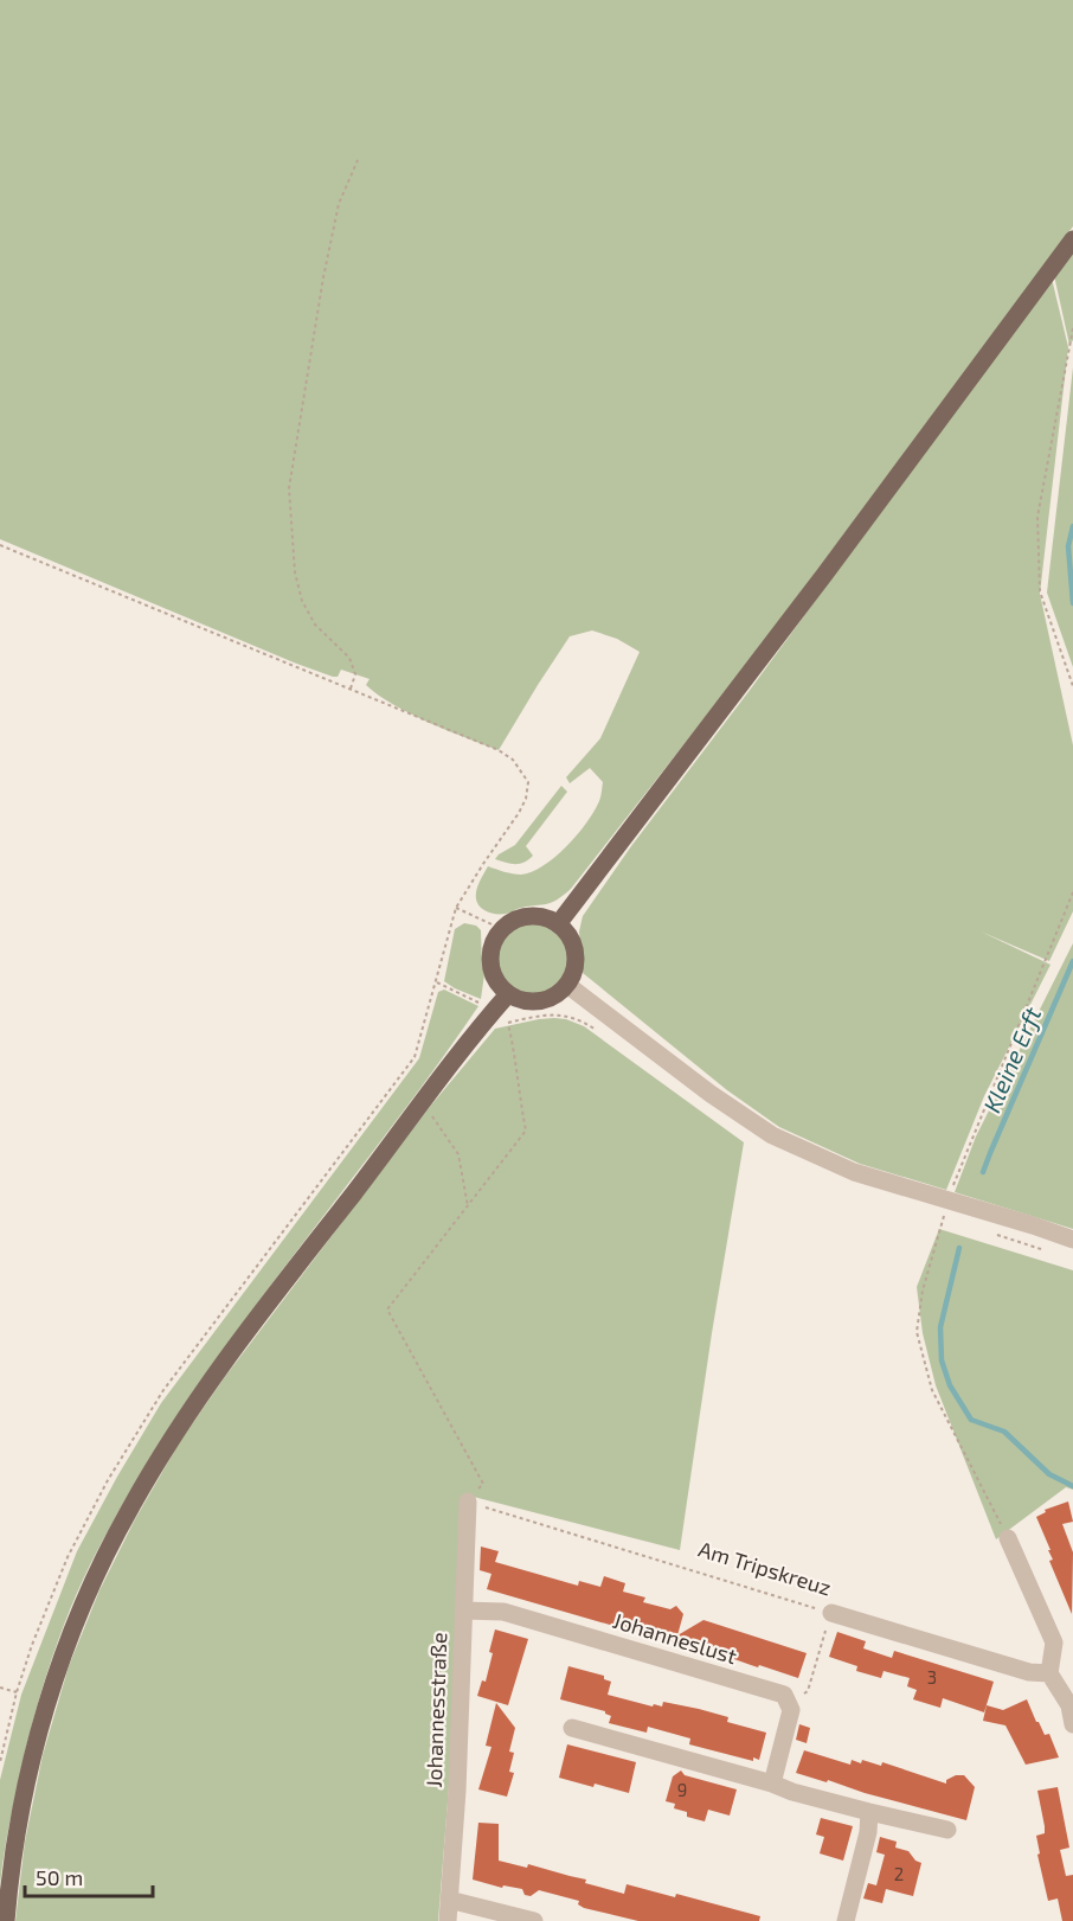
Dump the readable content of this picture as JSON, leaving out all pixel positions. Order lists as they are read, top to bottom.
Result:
{
  "streets": {
    "street": ["Am Tripskreuz", "Johanneslust", "Johannesstraße"]
  },
  "crossings": [
    ["Am Tripskreuz", "Johannesstraße"],
    ["Johanneslust", "Johannesstraße"]
  ],
  "water": ["Kleine Erft"],
  "house_numbers": ["3", "9", "2"],
  "scale_bar": "50 m"
}
